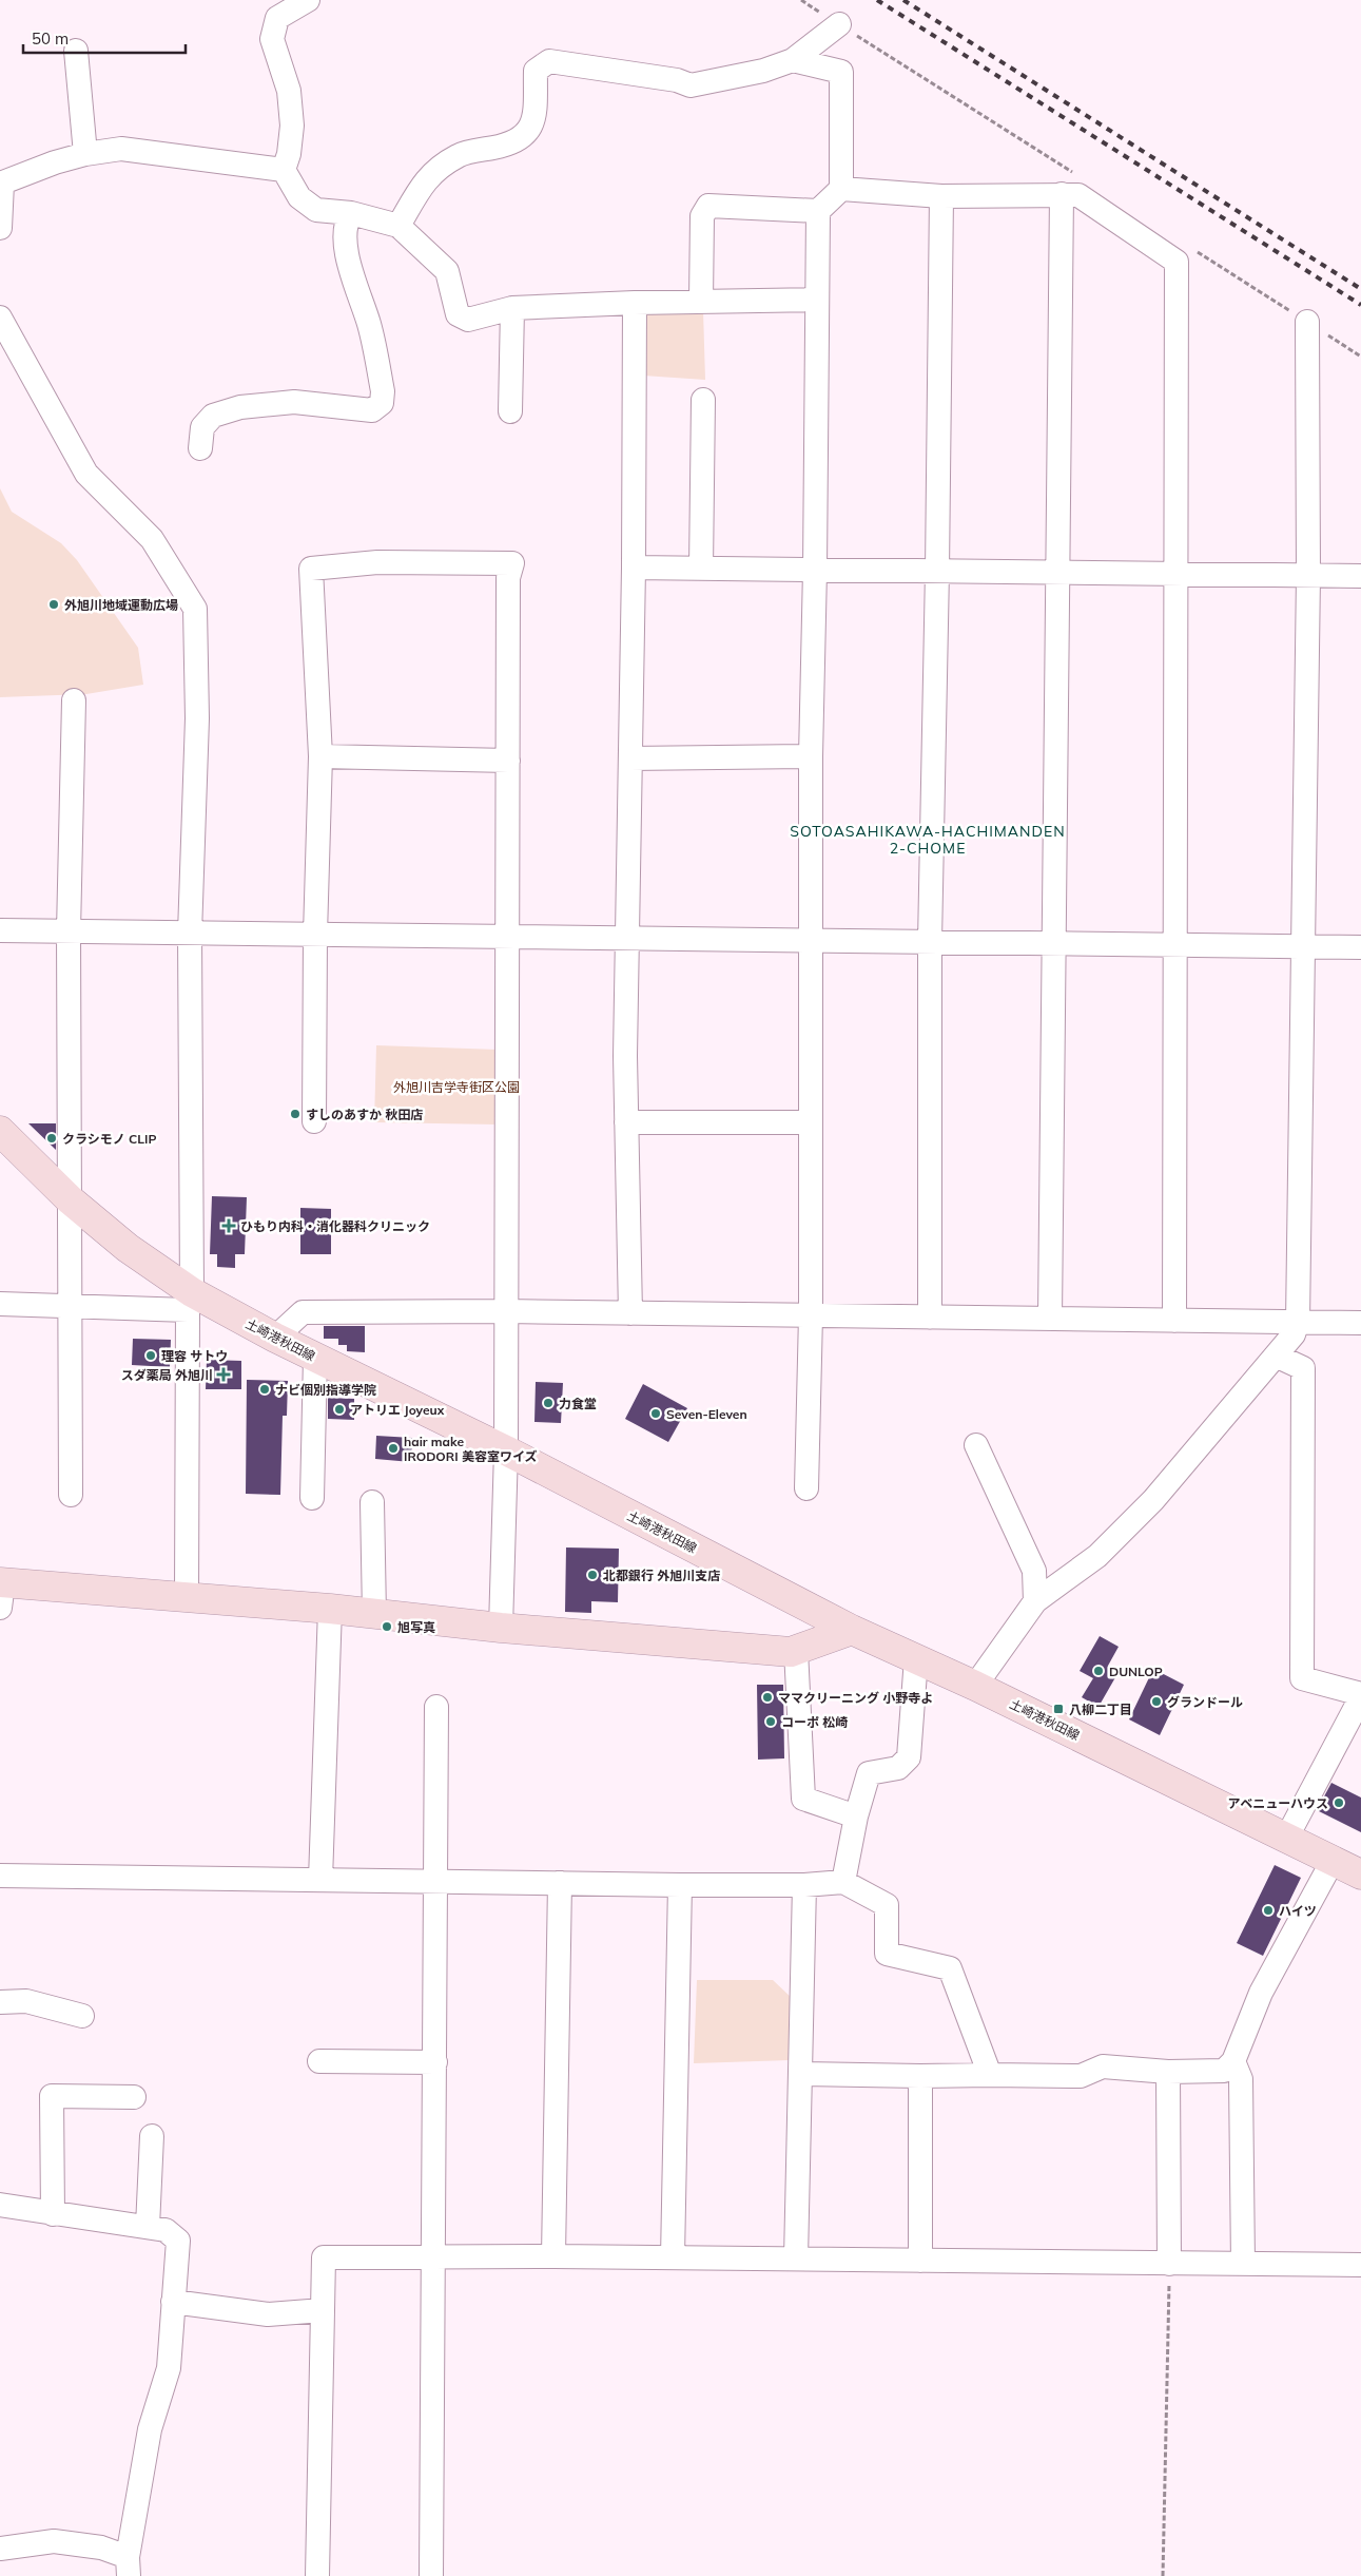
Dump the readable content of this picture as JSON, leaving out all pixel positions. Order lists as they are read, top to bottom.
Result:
{
  "streets": {
    "main road": ["土崎港秋田線"]
  },
  "districts": ["SOTOASAHIKAWA-HACHIMANDEN 2-CHOME"],
  "parks": ["外旭川吉学寺街区公園"],
  "places": {
    "other": [
      "外旭川地域運動広場",
      "すしのあすか 秋田店",
      "クラシモノ CLIP",
      "理容 サトウ",
      "ナビ個別指導学院",
      "力食堂",
      "アトリエ Joyeux",
      "Seven-Eleven",
      "hair make IRODORI 美容室ワイズ",
      "北都銀行 外旭川支店",
      "旭写真",
      "DUNLOP",
      "ママクリーニング 小野寺よ",
      "グランドール",
      "コーポ 松崎",
      "アベニューハウス",
      "ハイツ"
    ],
    "health": ["ひもり内科・消化器科クリニック", "スダ薬局 外旭川"],
    "transit": ["八柳二丁目"]
  },
  "scale_bar": "50 m"
}
